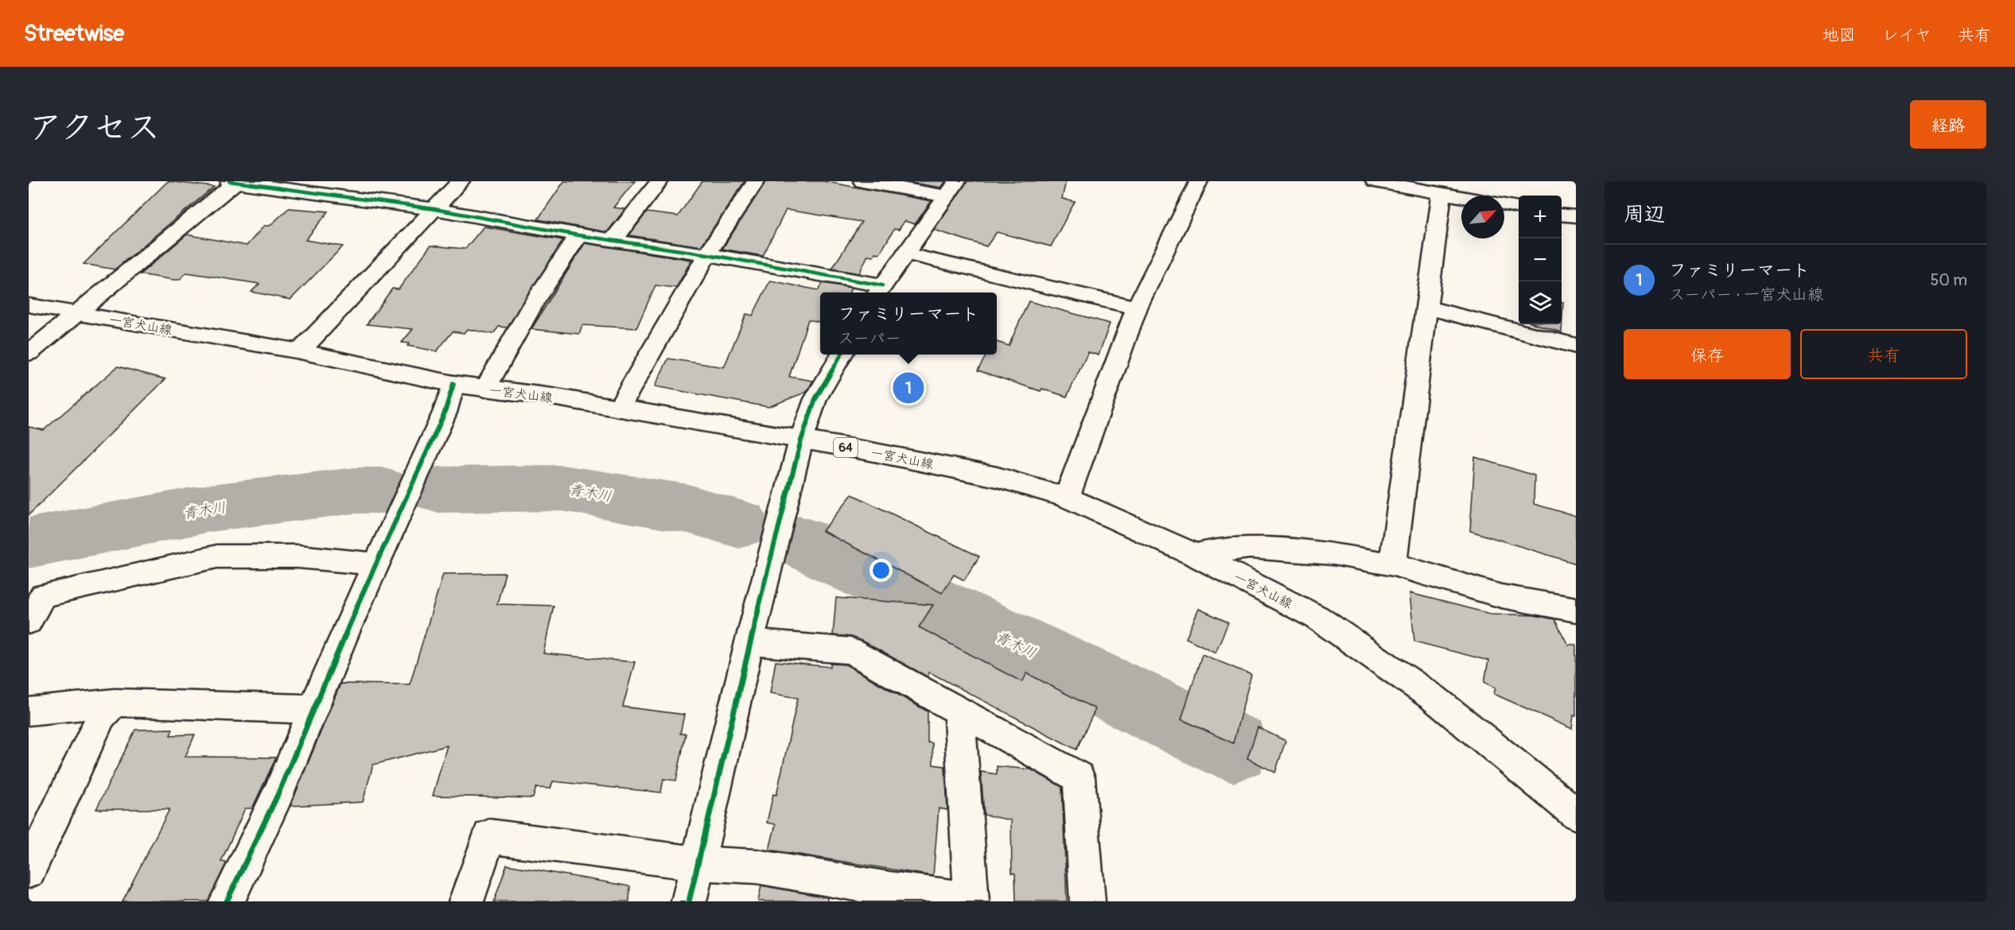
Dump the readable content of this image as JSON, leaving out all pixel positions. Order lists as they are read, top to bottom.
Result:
{
  "streets": {
    "street": ["一宮犬山線", "64"]
  },
  "water": ["青木川"],
  "north": "top right",
  "page": {
    "header": "Streetwise",
    "nav": ["地図", "レイヤ", "共有"],
    "title": "アクセス",
    "buttons": [
      "経路",
      ["保存", "共有"]
    ],
    "heading": "周辺",
    "map_buttons": ["+", "−"],
    "list": [
      {
        "mark": "1",
        "name": "ファミリーマート",
        "note": "スーパー · 一宮犬山線",
        "value": "50 m"
      }
    ],
    "popup": ["ファミリーマート", "スーパー"],
    "pins": "1"
  }
}
